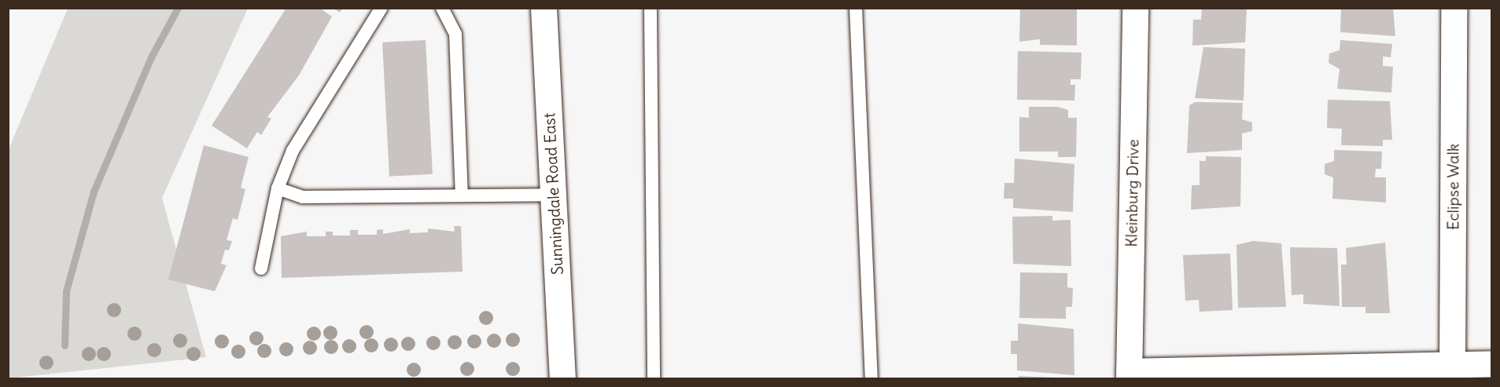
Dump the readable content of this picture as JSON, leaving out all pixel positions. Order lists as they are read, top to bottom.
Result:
{
  "streets": {
    "street": ["Eclipse Walk", "Kleinburg Drive", "Sunningdale Road East"]
  }
}
